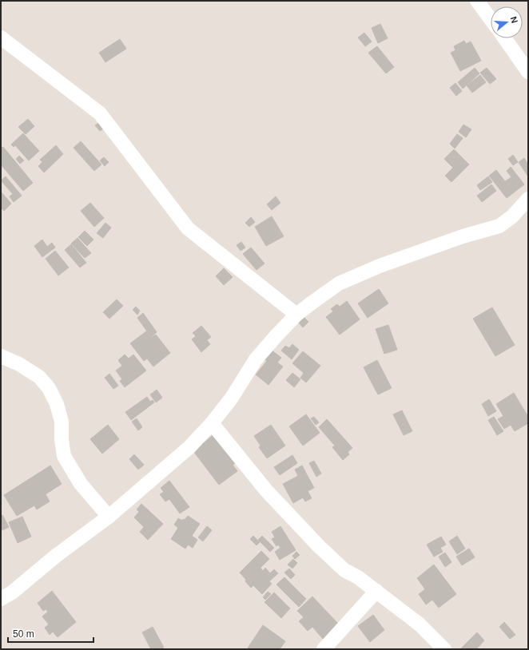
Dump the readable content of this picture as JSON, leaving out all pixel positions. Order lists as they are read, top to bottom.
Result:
{
  "scale_bar": "50 m",
  "north": "right"
}
